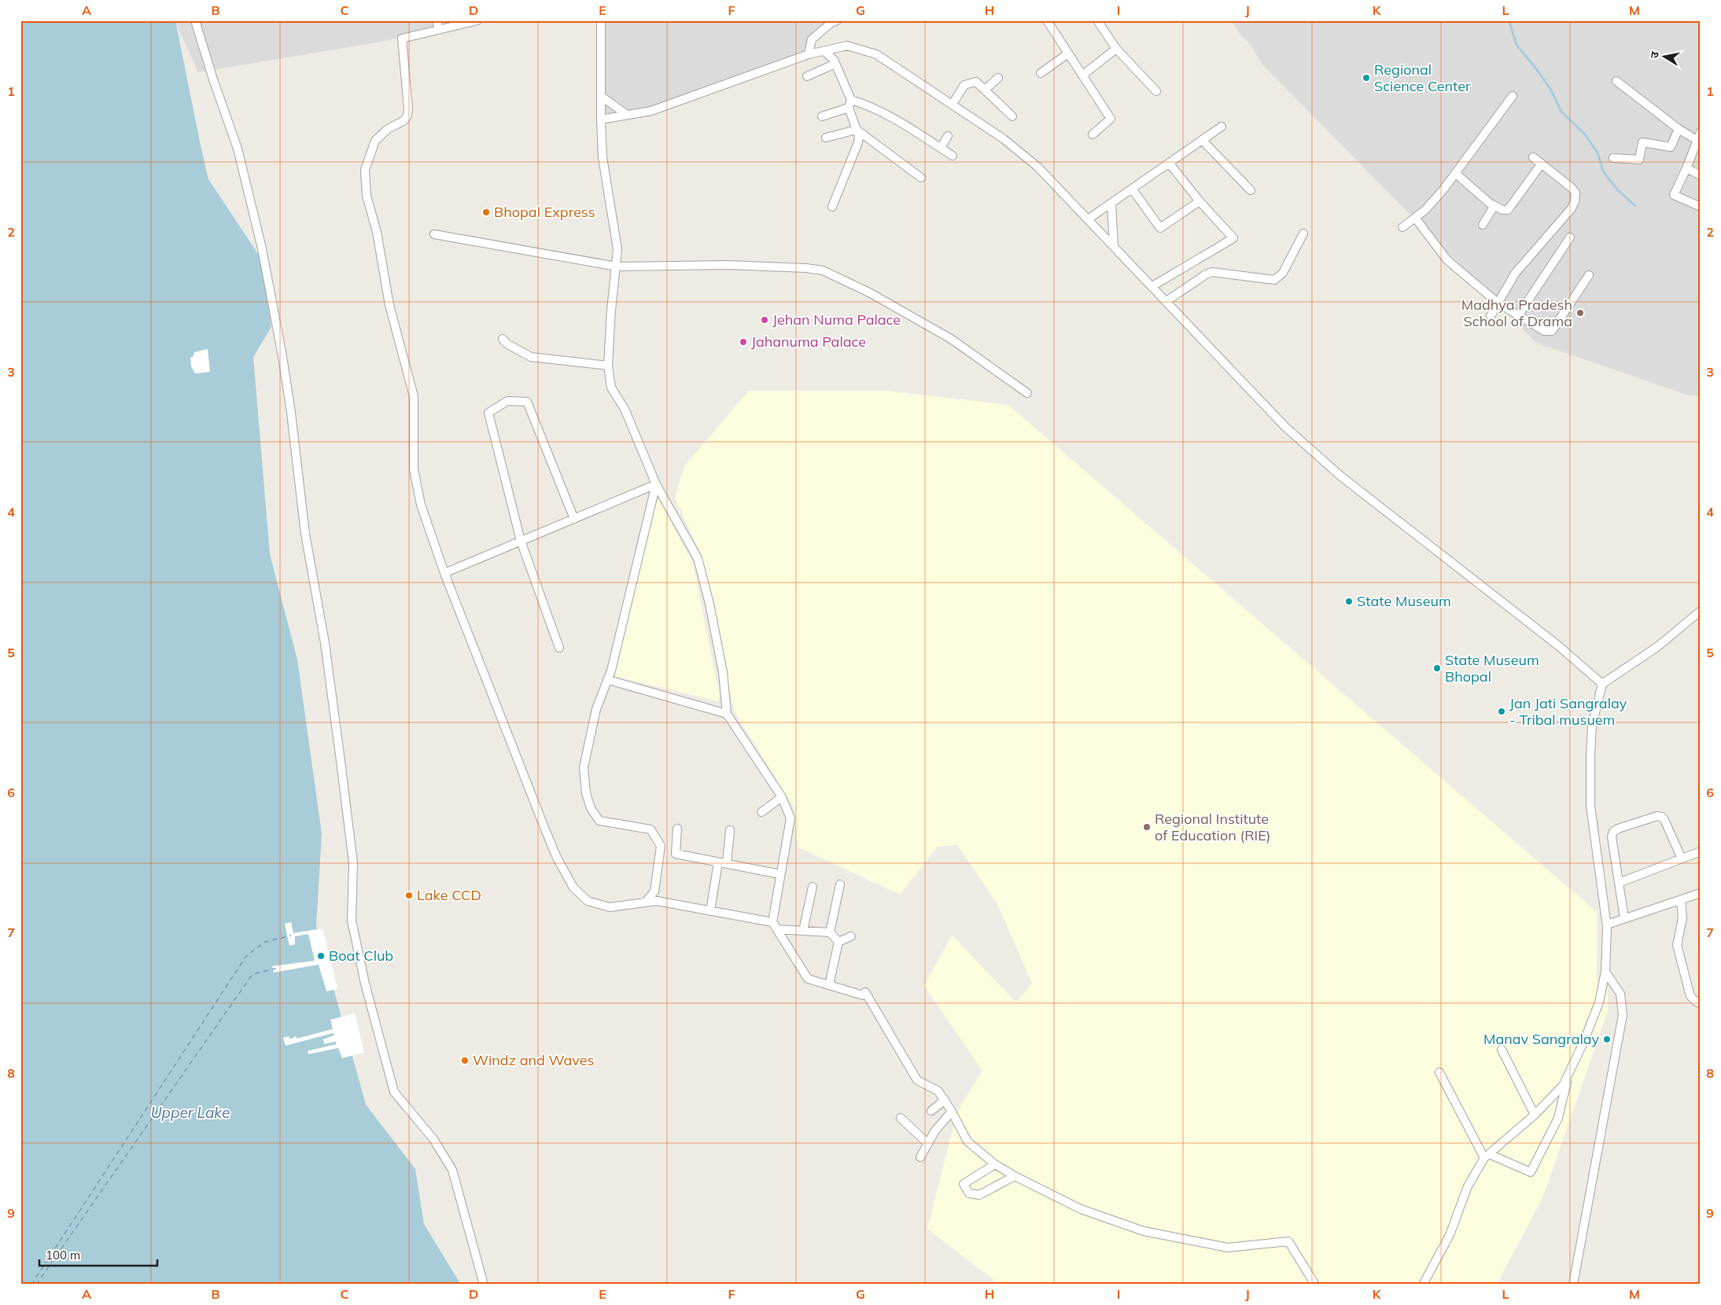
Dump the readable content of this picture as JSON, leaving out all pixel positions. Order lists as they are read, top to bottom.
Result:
{
  "water": ["Upper Lake"],
  "places": [
    "Regional Science Center",
    "Bhopal Express",
    "Madhya Pradesh School of Drama",
    "Jehan Numa Palace",
    "Jahanuma Palace",
    "State Museum",
    "State Museum Bhopal",
    "Jan Jati Sangralay - Tribal musuem",
    "Regional Institute of Education (RIE)",
    "Lake CCD",
    "Boat Club",
    "Manav Sangralay",
    "Windz and Waves"
  ],
  "scale_bar": "100 m",
  "north": "left",
  "grid": {
    "columns": [
      "A",
      "B",
      "C",
      "D",
      "E",
      "F",
      "G",
      "H",
      "I",
      "J",
      "K",
      "L",
      "M"
    ],
    "rows": [
      "1",
      "2",
      "3",
      "4",
      "5",
      "6",
      "7",
      "8",
      "9"
    ]
  }
}
